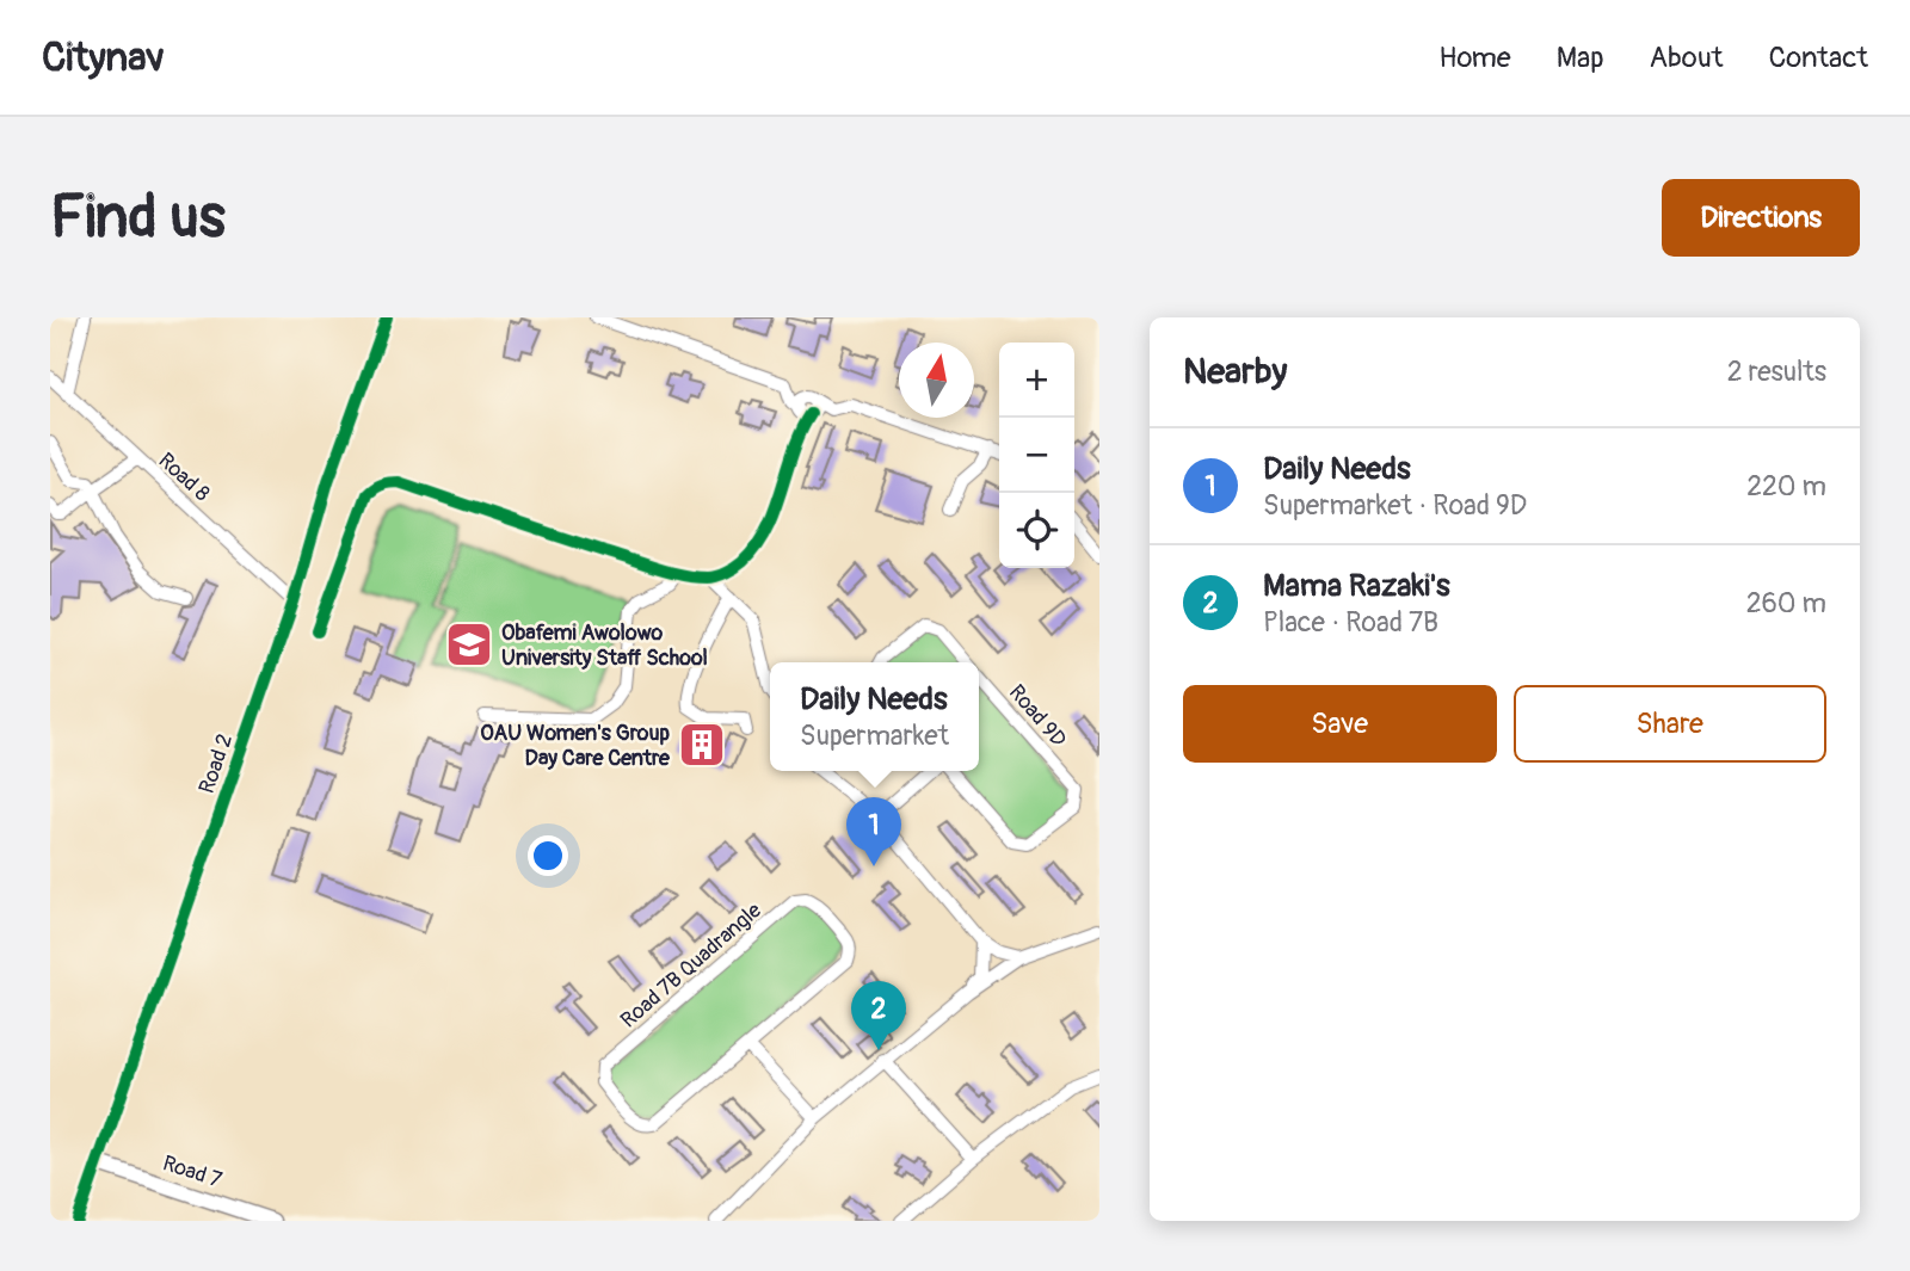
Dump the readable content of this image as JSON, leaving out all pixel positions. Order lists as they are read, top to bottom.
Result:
{
  "streets": {
    "street": [
      "Road 8",
      "Road 9D",
      "Road 2",
      "Road 7B Quadrangle",
      "Road 7"
    ]
  },
  "crossings": [
    ["Road 8", "Road 2"],
    ["Road 2", "Road 7"]
  ],
  "places": {
    "school or university": ["Obafemi Awolowo University Staff School"],
    "building": ["OAU Women's Group Day Care Centre"]
  },
  "north": "top",
  "page": {
    "header": "Citynav",
    "nav": [
      "Home",
      "Map",
      "About",
      "Contact"
    ],
    "buttons": [
      "Directions",
      ["Save", "Share"]
    ],
    "title": "Find us",
    "heading": ["Nearby", "2 results"],
    "map_buttons": ["+", "−"],
    "list": [
      {
        "mark": "1",
        "name": "Daily Needs",
        "note": "Supermarket · Road 9D",
        "value": "220 m"
      },
      {
        "mark": "2",
        "name": "Mama Razaki's",
        "note": "Place · Road 7B",
        "value": "260 m"
      }
    ],
    "popup": ["Daily Needs", "Supermarket"],
    "pins": ["1", "2"]
  }
}
